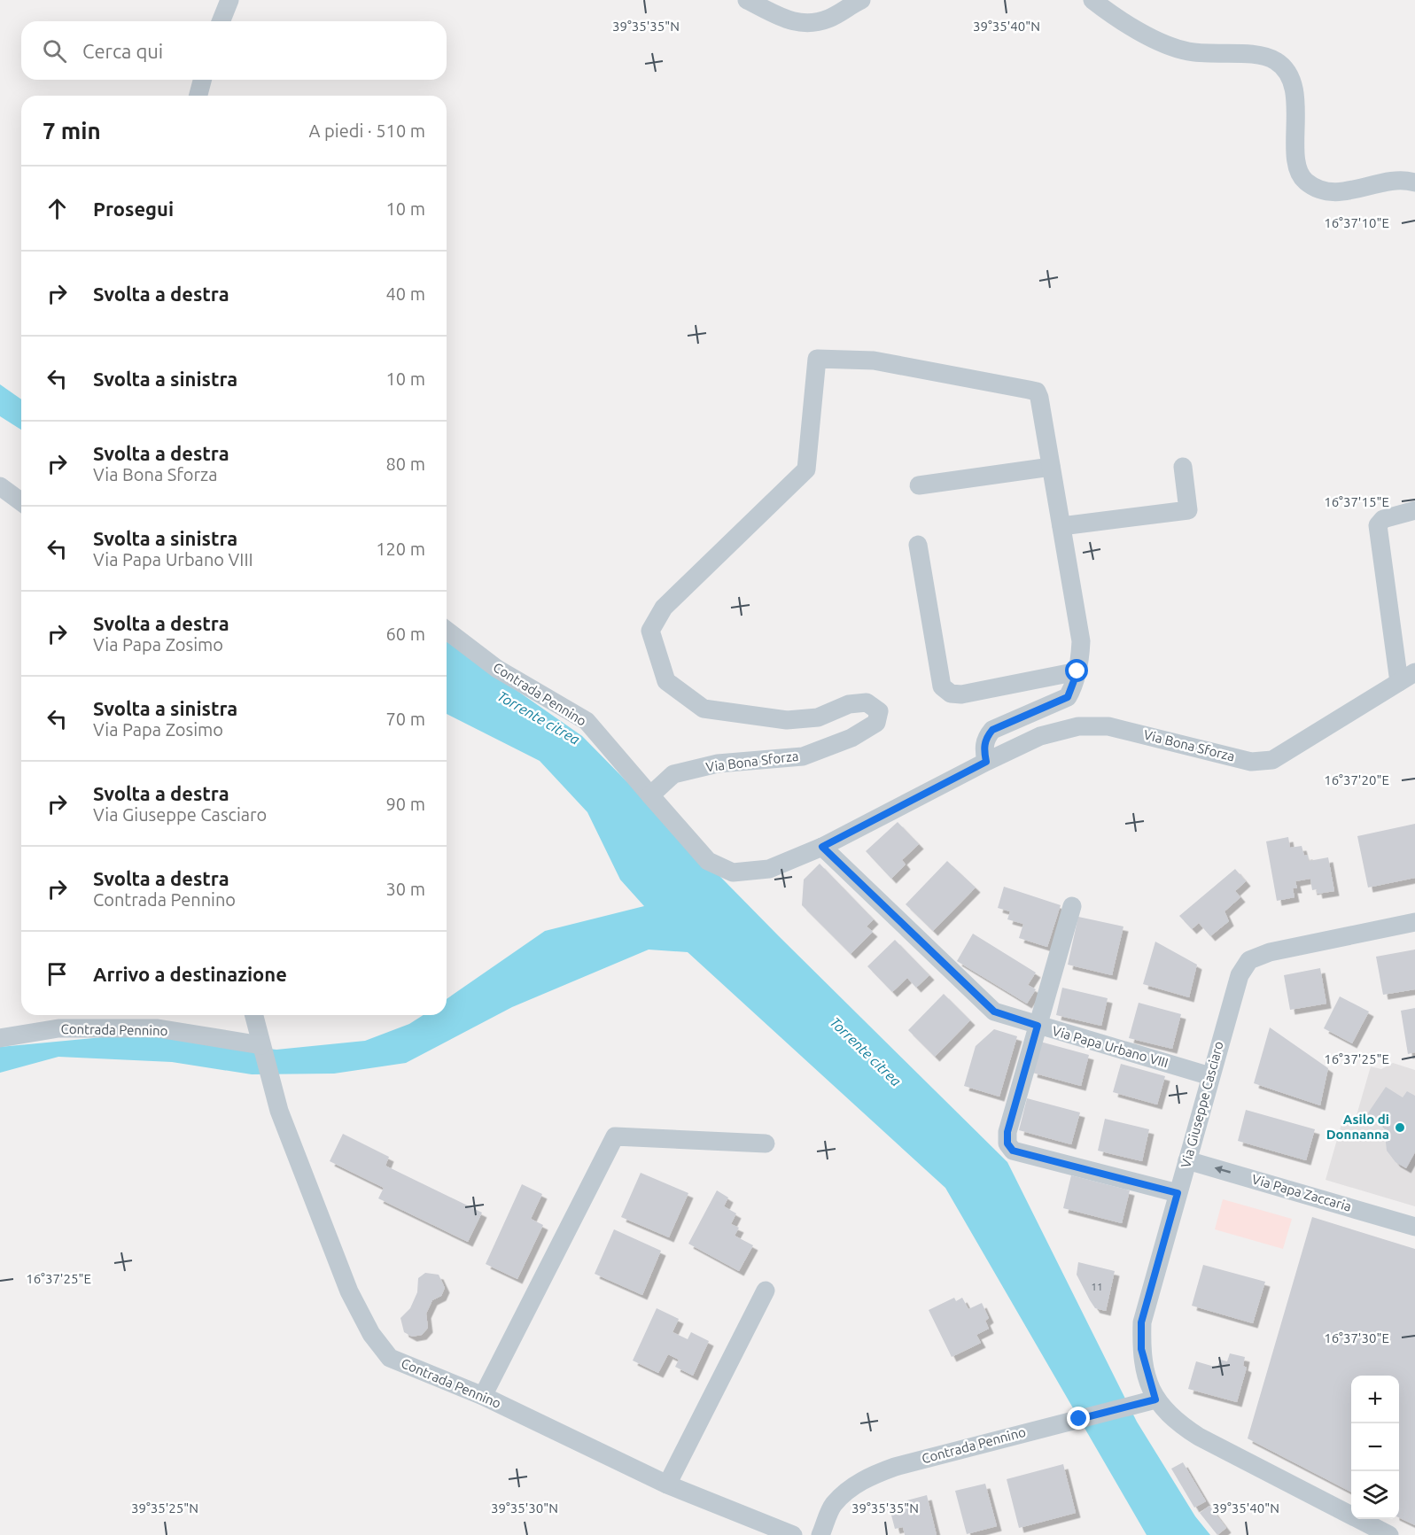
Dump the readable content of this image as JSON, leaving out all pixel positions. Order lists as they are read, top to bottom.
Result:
{
  "streets": {
    "street": [
      "Contrada Pennino",
      "Via Bona Sforza",
      "Via Papa Urbano VIII",
      "Via Giuseppe Casciaro",
      "Via Papa Zaccaria"
    ]
  },
  "crossings": [
    ["Contrada Pennino", "Via Bona Sforza"],
    ["Contrada Pennino", "Via Giuseppe Casciaro"],
    ["Via Bona Sforza", "Via Papa Urbano VIII"],
    ["Via Papa Urbano VIII", "Via Giuseppe Casciaro"],
    ["Via Giuseppe Casciaro", "Via Papa Zaccaria"]
  ],
  "one_way": ["Via Papa Zaccaria"],
  "water": ["Torrente citrea"],
  "places": ["Asilo di Donnanna"],
  "house_numbers": ["11"],
  "page": {
    "search": "Cerca qui",
    "heading": ["7 min", "A piedi · 510 m"],
    "list": [
      ["Prosegui", "10 m"],
      ["Svolta a destra", "40 m"],
      ["Svolta a sinistra", "10 m"],
      ["Svolta a destra", "Via Bona Sforza", "80 m"],
      ["Svolta a sinistra", "Via Papa Urbano VIII", "120 m"],
      ["Svolta a destra", "Via Papa Zosimo", "60 m"],
      ["Svolta a sinistra", "Via Papa Zosimo", "70 m"],
      ["Svolta a destra", "Via Giuseppe Casciaro", "90 m"],
      ["Svolta a destra", "Contrada Pennino", "30 m"],
      "Arrivo a destinazione"
    ],
    "map_buttons": ["+", "−"]
  },
  "coordinates": [
    "39°35'35\"N",
    "39°35'40\"N",
    "16°37'10\"E",
    "16°37'15\"E",
    "16°37'20\"E",
    "16°37'25\"E",
    "16°37'30\"E",
    "39°35'25\"N",
    "39°35'30\"N"
  ]
}
